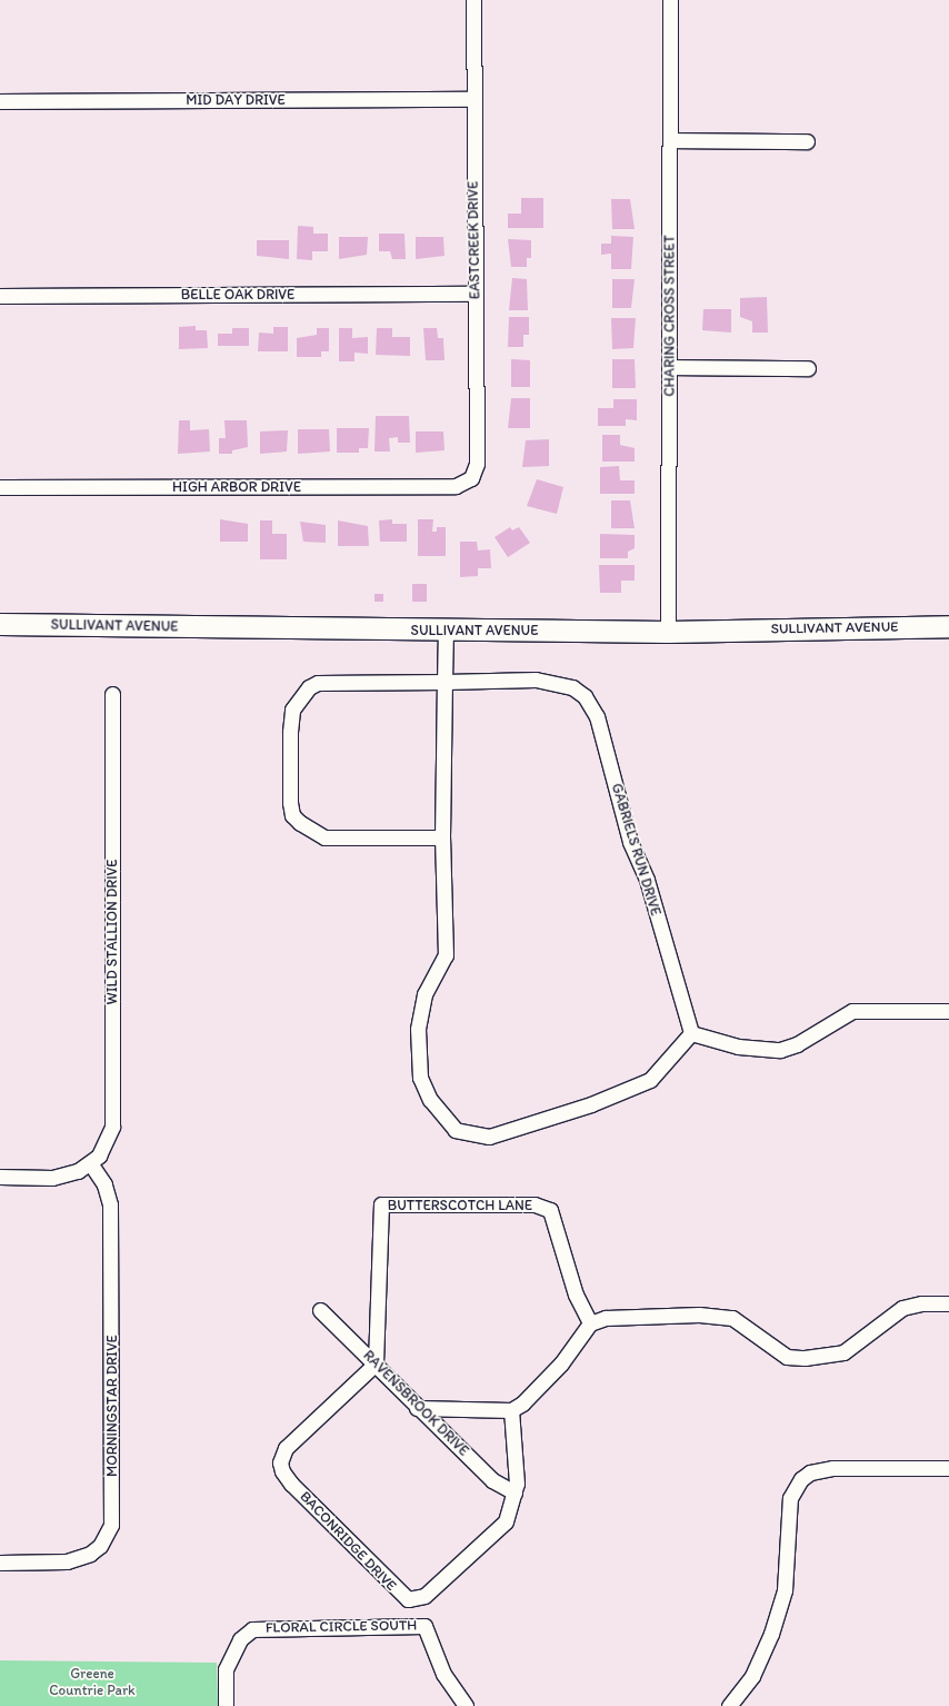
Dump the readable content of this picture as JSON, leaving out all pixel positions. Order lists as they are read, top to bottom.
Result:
{
  "streets": {
    "street": [
      "MID DAY DRIVE",
      "EASTCREEK DRIVE",
      "BELLE OAK DRIVE",
      "CHARING CROSS STREET",
      "HIGH ARBOR DRIVE",
      "SULLIVANT AVENUE",
      "GABRIELS RUN DRIVE",
      "WILD STALLION DRIVE",
      "BUTTERSCOTCH LANE",
      "RAVENSBROOK DRIVE",
      "MORNINGSTAR DRIVE",
      "BACONRIDGE DRIVE",
      "FLORAL CIRCLE SOUTH"
    ]
  },
  "crossings": [
    ["MID DAY DRIVE", "EASTCREEK DRIVE"],
    ["EASTCREEK DRIVE", "BELLE OAK DRIVE"],
    ["EASTCREEK DRIVE", "HIGH ARBOR DRIVE"],
    ["CHARING CROSS STREET", "SULLIVANT AVENUE"],
    ["WILD STALLION DRIVE", "MORNINGSTAR DRIVE"],
    ["BUTTERSCOTCH LANE", "RAVENSBROOK DRIVE"],
    ["BUTTERSCOTCH LANE", "BACONRIDGE DRIVE"],
    ["RAVENSBROOK DRIVE", "BACONRIDGE DRIVE"]
  ],
  "parks": ["Greene Countrie Park"]
}
